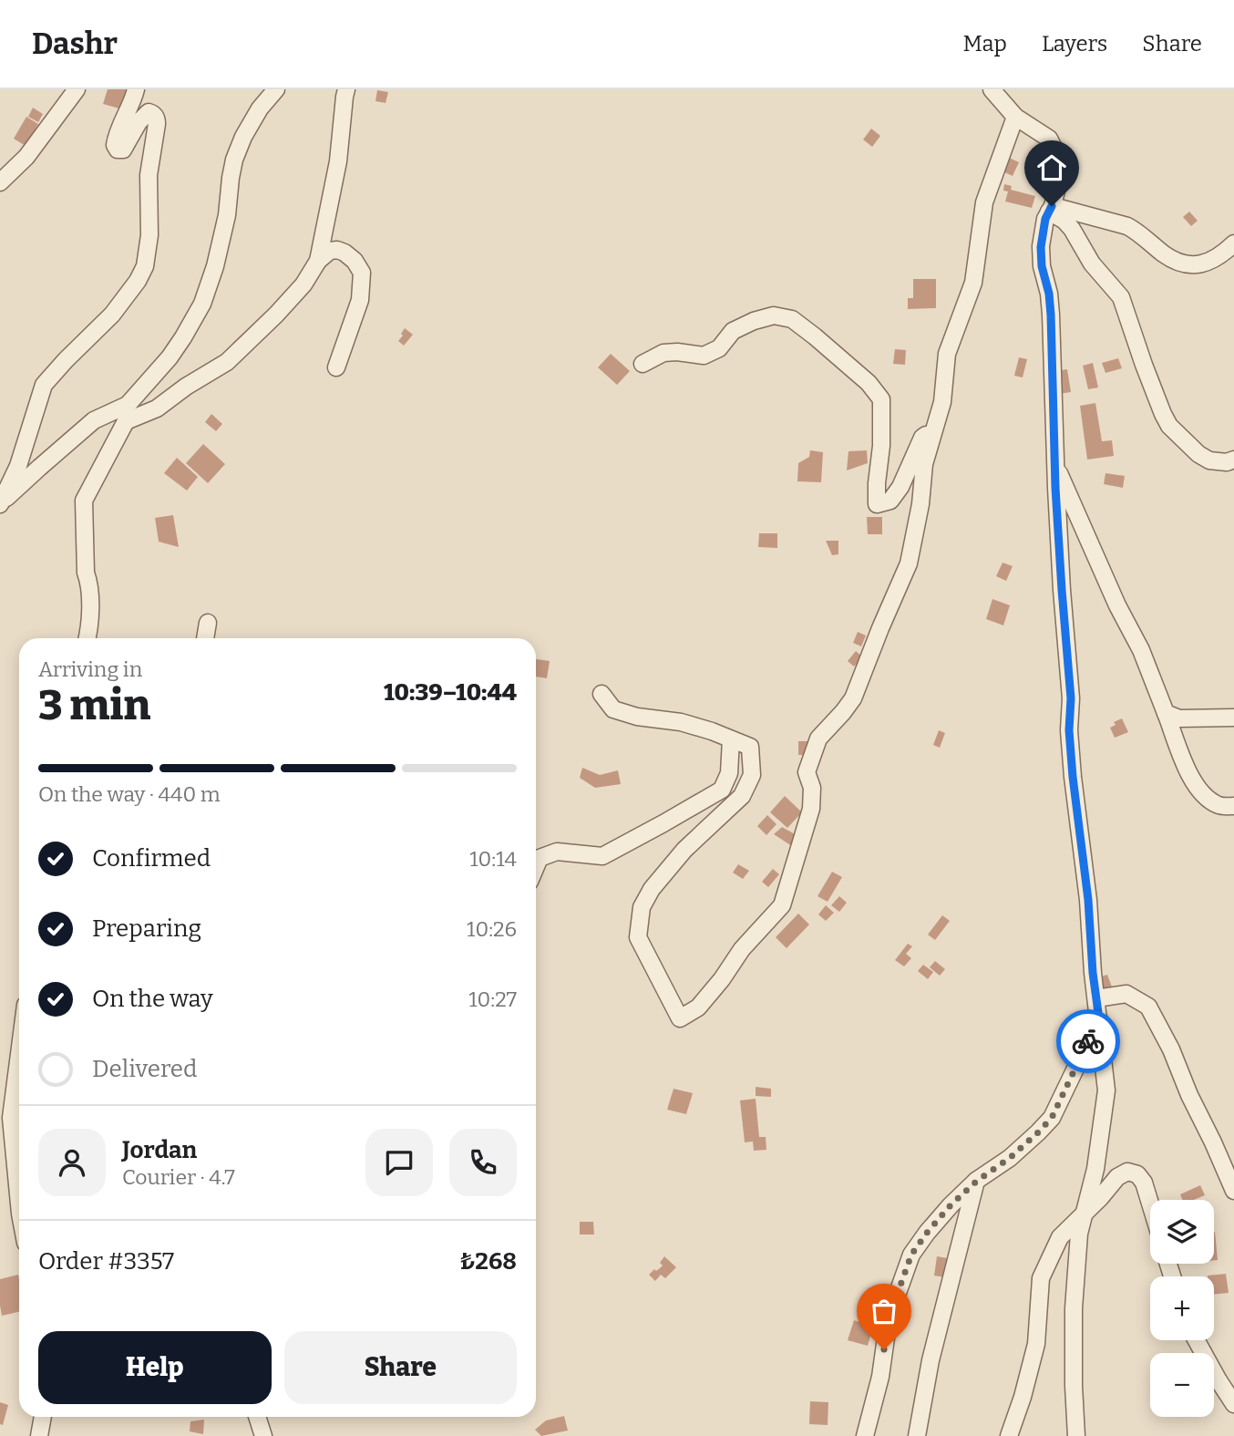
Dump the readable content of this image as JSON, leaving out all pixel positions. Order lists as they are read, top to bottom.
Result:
{
  "page": {
    "header": "Dashr",
    "nav": ["Map", "Layers", "Share"],
    "heading": ["3 min", "Arriving in", "10:39–10:44"],
    "panel": [
      "Jordan",
      "Courier · 4.7",
      "Order #3357",
      "₺268"
    ],
    "bar": "On the way · 440 m",
    "list": [
      ["Confirmed", "10:14"],
      ["Preparing", "10:26"],
      ["On the way", "10:27"],
      "Delivered"
    ],
    "map_buttons": ["+", "−"],
    "buttons": ["Help", "Share"]
  }
}
